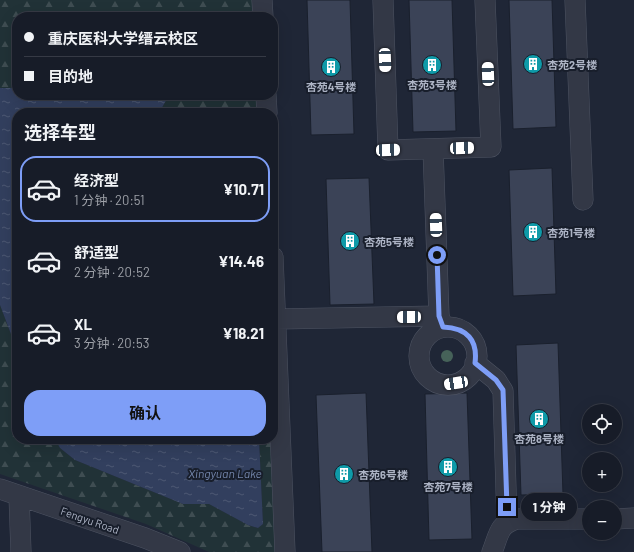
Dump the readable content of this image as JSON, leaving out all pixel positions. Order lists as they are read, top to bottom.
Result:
{
  "streets": {
    "street": ["Fengyu Road"]
  },
  "water": ["Xingyuan Lake"],
  "places": {
    "building": [
      "杏苑2号楼",
      "杏苑3号楼",
      "杏苑4号楼",
      "杏苑1号楼",
      "杏苑5号楼",
      "杏苑8号楼",
      "杏苑7号楼",
      "杏苑6号楼"
    ]
  },
  "page": {
    "banner": ["重庆医科大学缙云校区", "目的地"],
    "heading": "选择车型",
    "list": [
      {
        "name": "经济型",
        "note": "1 分钟 · 20:51",
        "value": "¥10.71"
      },
      {
        "name": "舒适型",
        "note": "2 分钟 · 20:52",
        "value": "¥14.46"
      },
      {
        "name": "XL",
        "note": "3 分钟 · 20:53",
        "value": "¥18.21"
      }
    ],
    "buttons": "确认",
    "map_buttons": ["+", "−"],
    "bubble": "1 分钟"
  }
}
